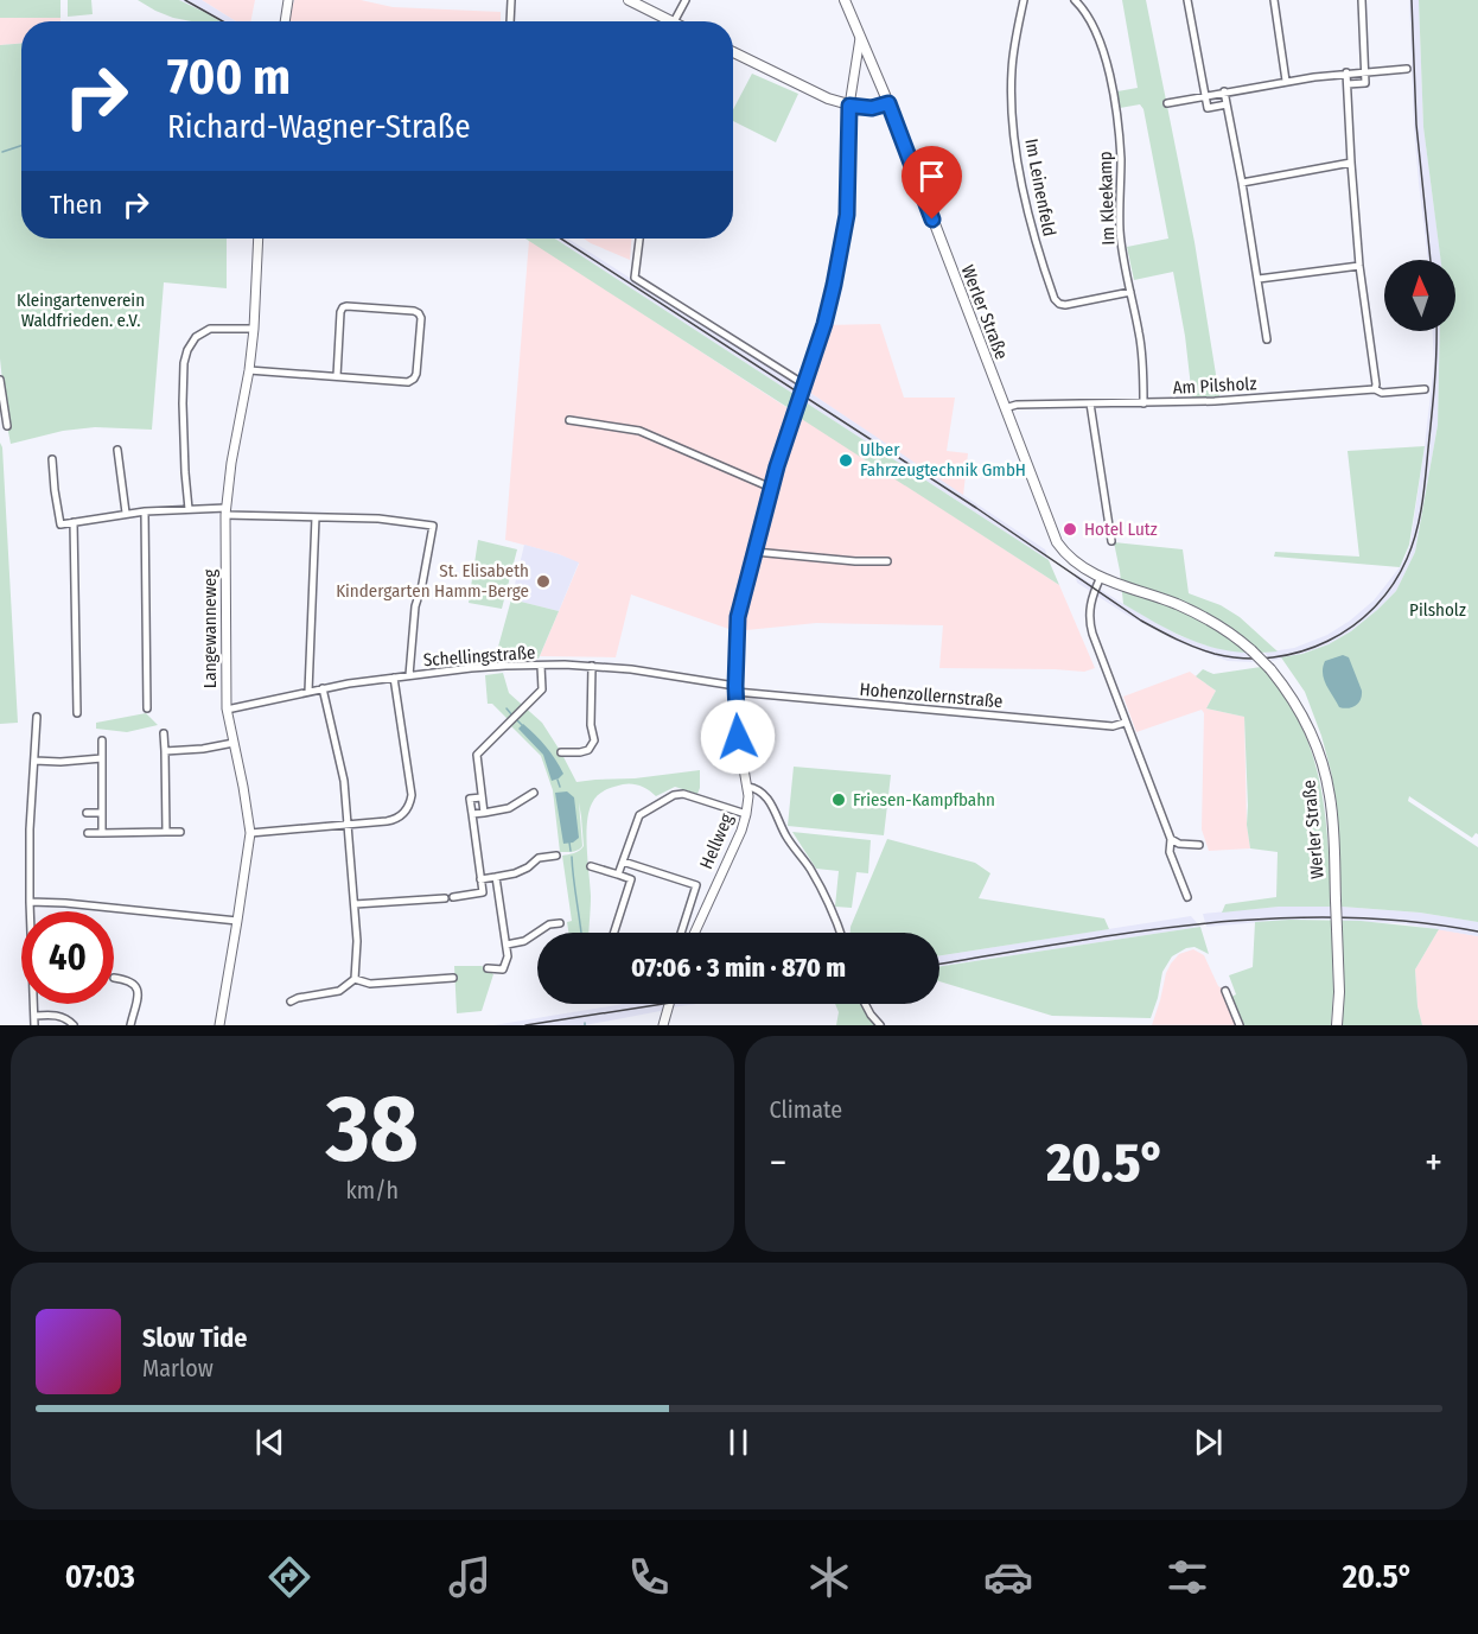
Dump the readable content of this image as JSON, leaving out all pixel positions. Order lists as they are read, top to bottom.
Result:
{
  "streets": {
    "main road": ["Werler Straße"],
    "street": [
      "Im Leinenfeld",
      "Im Kleekamp",
      "Am Pilsholz",
      "Langewanneweg",
      "Schellingstraße",
      "Hohenzollernstraße",
      "Hellweg"
    ]
  },
  "crossings": [
    ["Im Leinenfeld", "Im Kleekamp"],
    ["Im Kleekamp", "Am Pilsholz"],
    ["Werler Straße", "Am Pilsholz"],
    ["Werler Straße", "Hellweg"],
    ["Langewanneweg", "Schellingstraße"],
    ["Schellingstraße", "Hohenzollernstraße"],
    ["Schellingstraße", "Hellweg"],
    ["Hohenzollernstraße", "Hellweg"]
  ],
  "parks": ["Kleingartenverein Waldfrieden. e.V.", "Pilsholz"],
  "places": [
    "Ulber Fahrzeugtechnik GmbH",
    "Hotel Lutz",
    "St. Elisabeth Kindergarten Hamm-Berge",
    "Friesen-Kampfbahn"
  ],
  "north": "top",
  "page": {
    "turn": ["700 m", "Richard-Wagner-Straße"],
    "then": "Then",
    "limit": "40",
    "trip": "07:06 · 3 min · 870 m",
    "tile": [
      ["38", "km/h"],
      "Climate"
    ],
    "heat": ["−", "20.5°", "+"],
    "song": ["Slow Tide", "Marlow"],
    "tabs": ["07:03", "20.5°"]
  }
}
